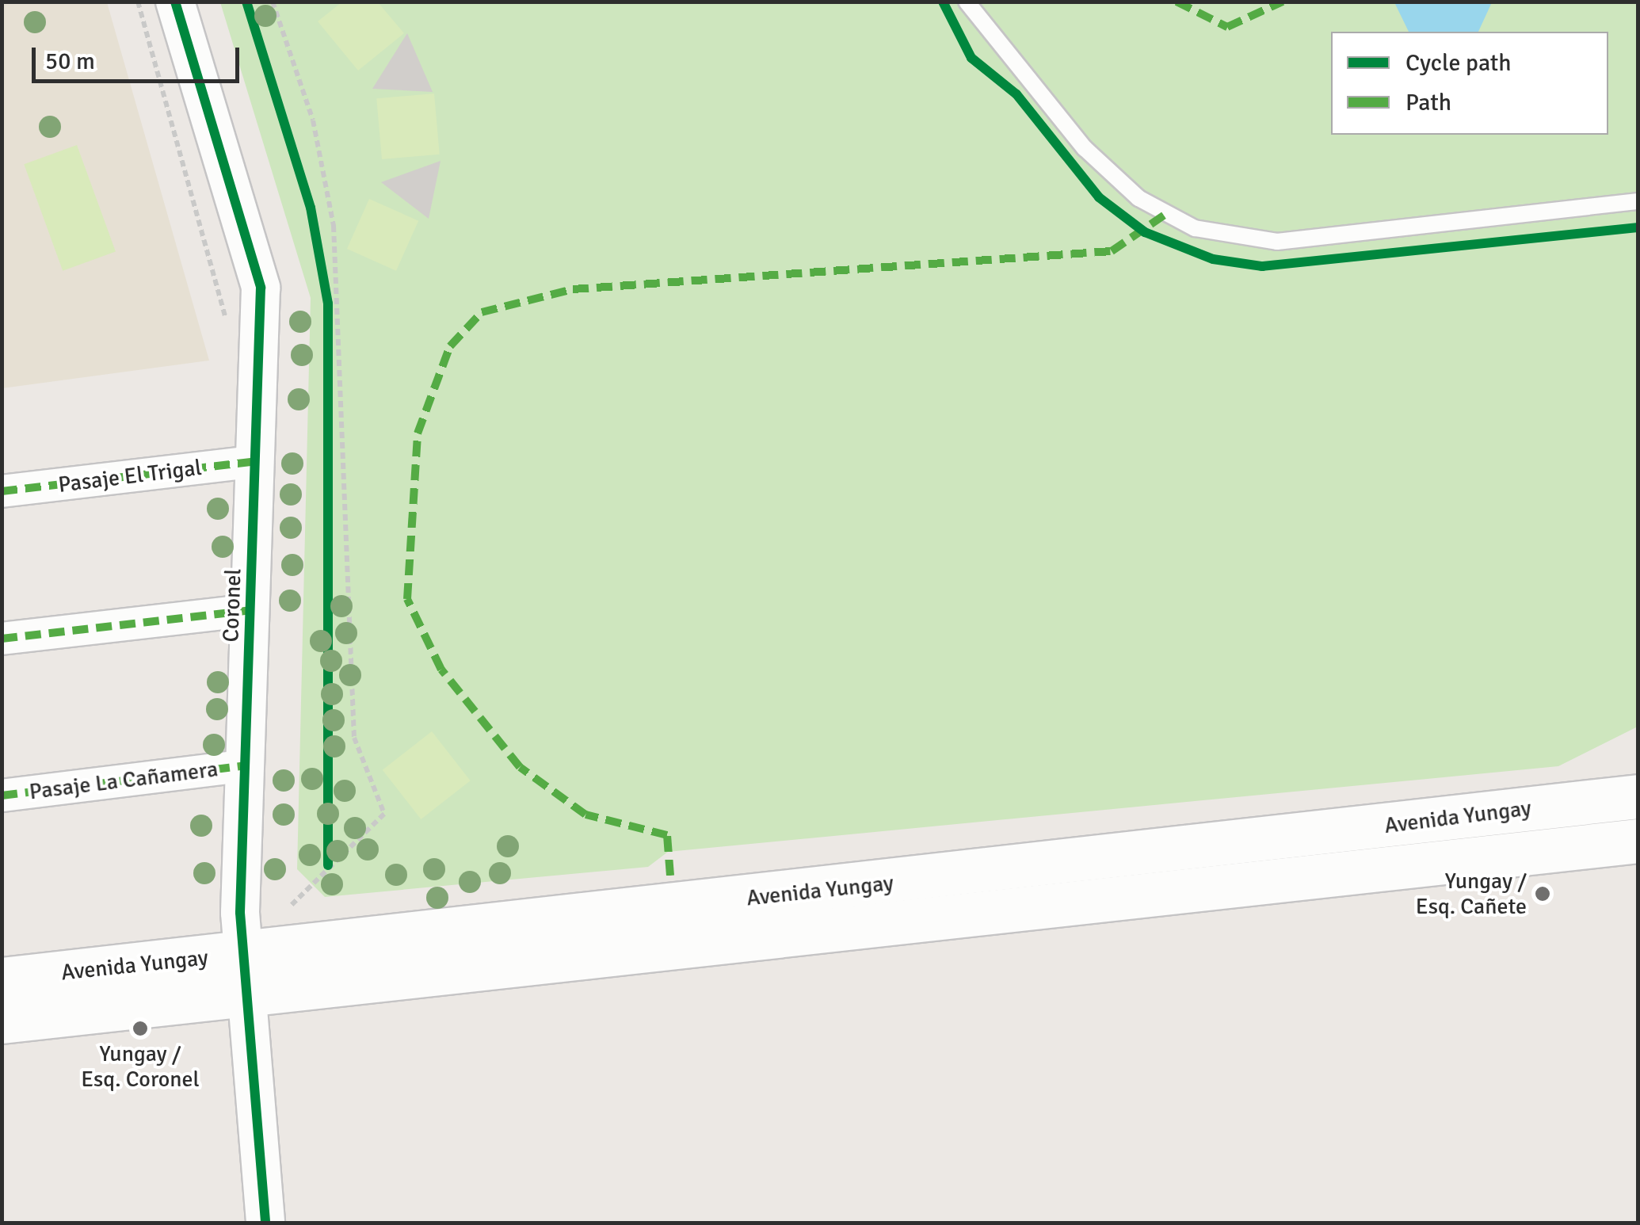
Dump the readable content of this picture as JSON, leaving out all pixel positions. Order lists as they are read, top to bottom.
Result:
{
  "streets": {
    "main road": ["Avenida Yungay"],
    "street": ["Pasaje El Trigal", "Coronel", "Pasaje La Cañamera"]
  },
  "crossings": [
    ["Pasaje El Trigal", "Coronel"],
    ["Coronel", "Pasaje La Cañamera"],
    ["Coronel", "Avenida Yungay"]
  ],
  "places": ["Yungay / Esq. Cañete", "Yungay / Esq. Coronel"],
  "legend": ["Cycle path", "Path"],
  "scale_bar": "50 m"
}
